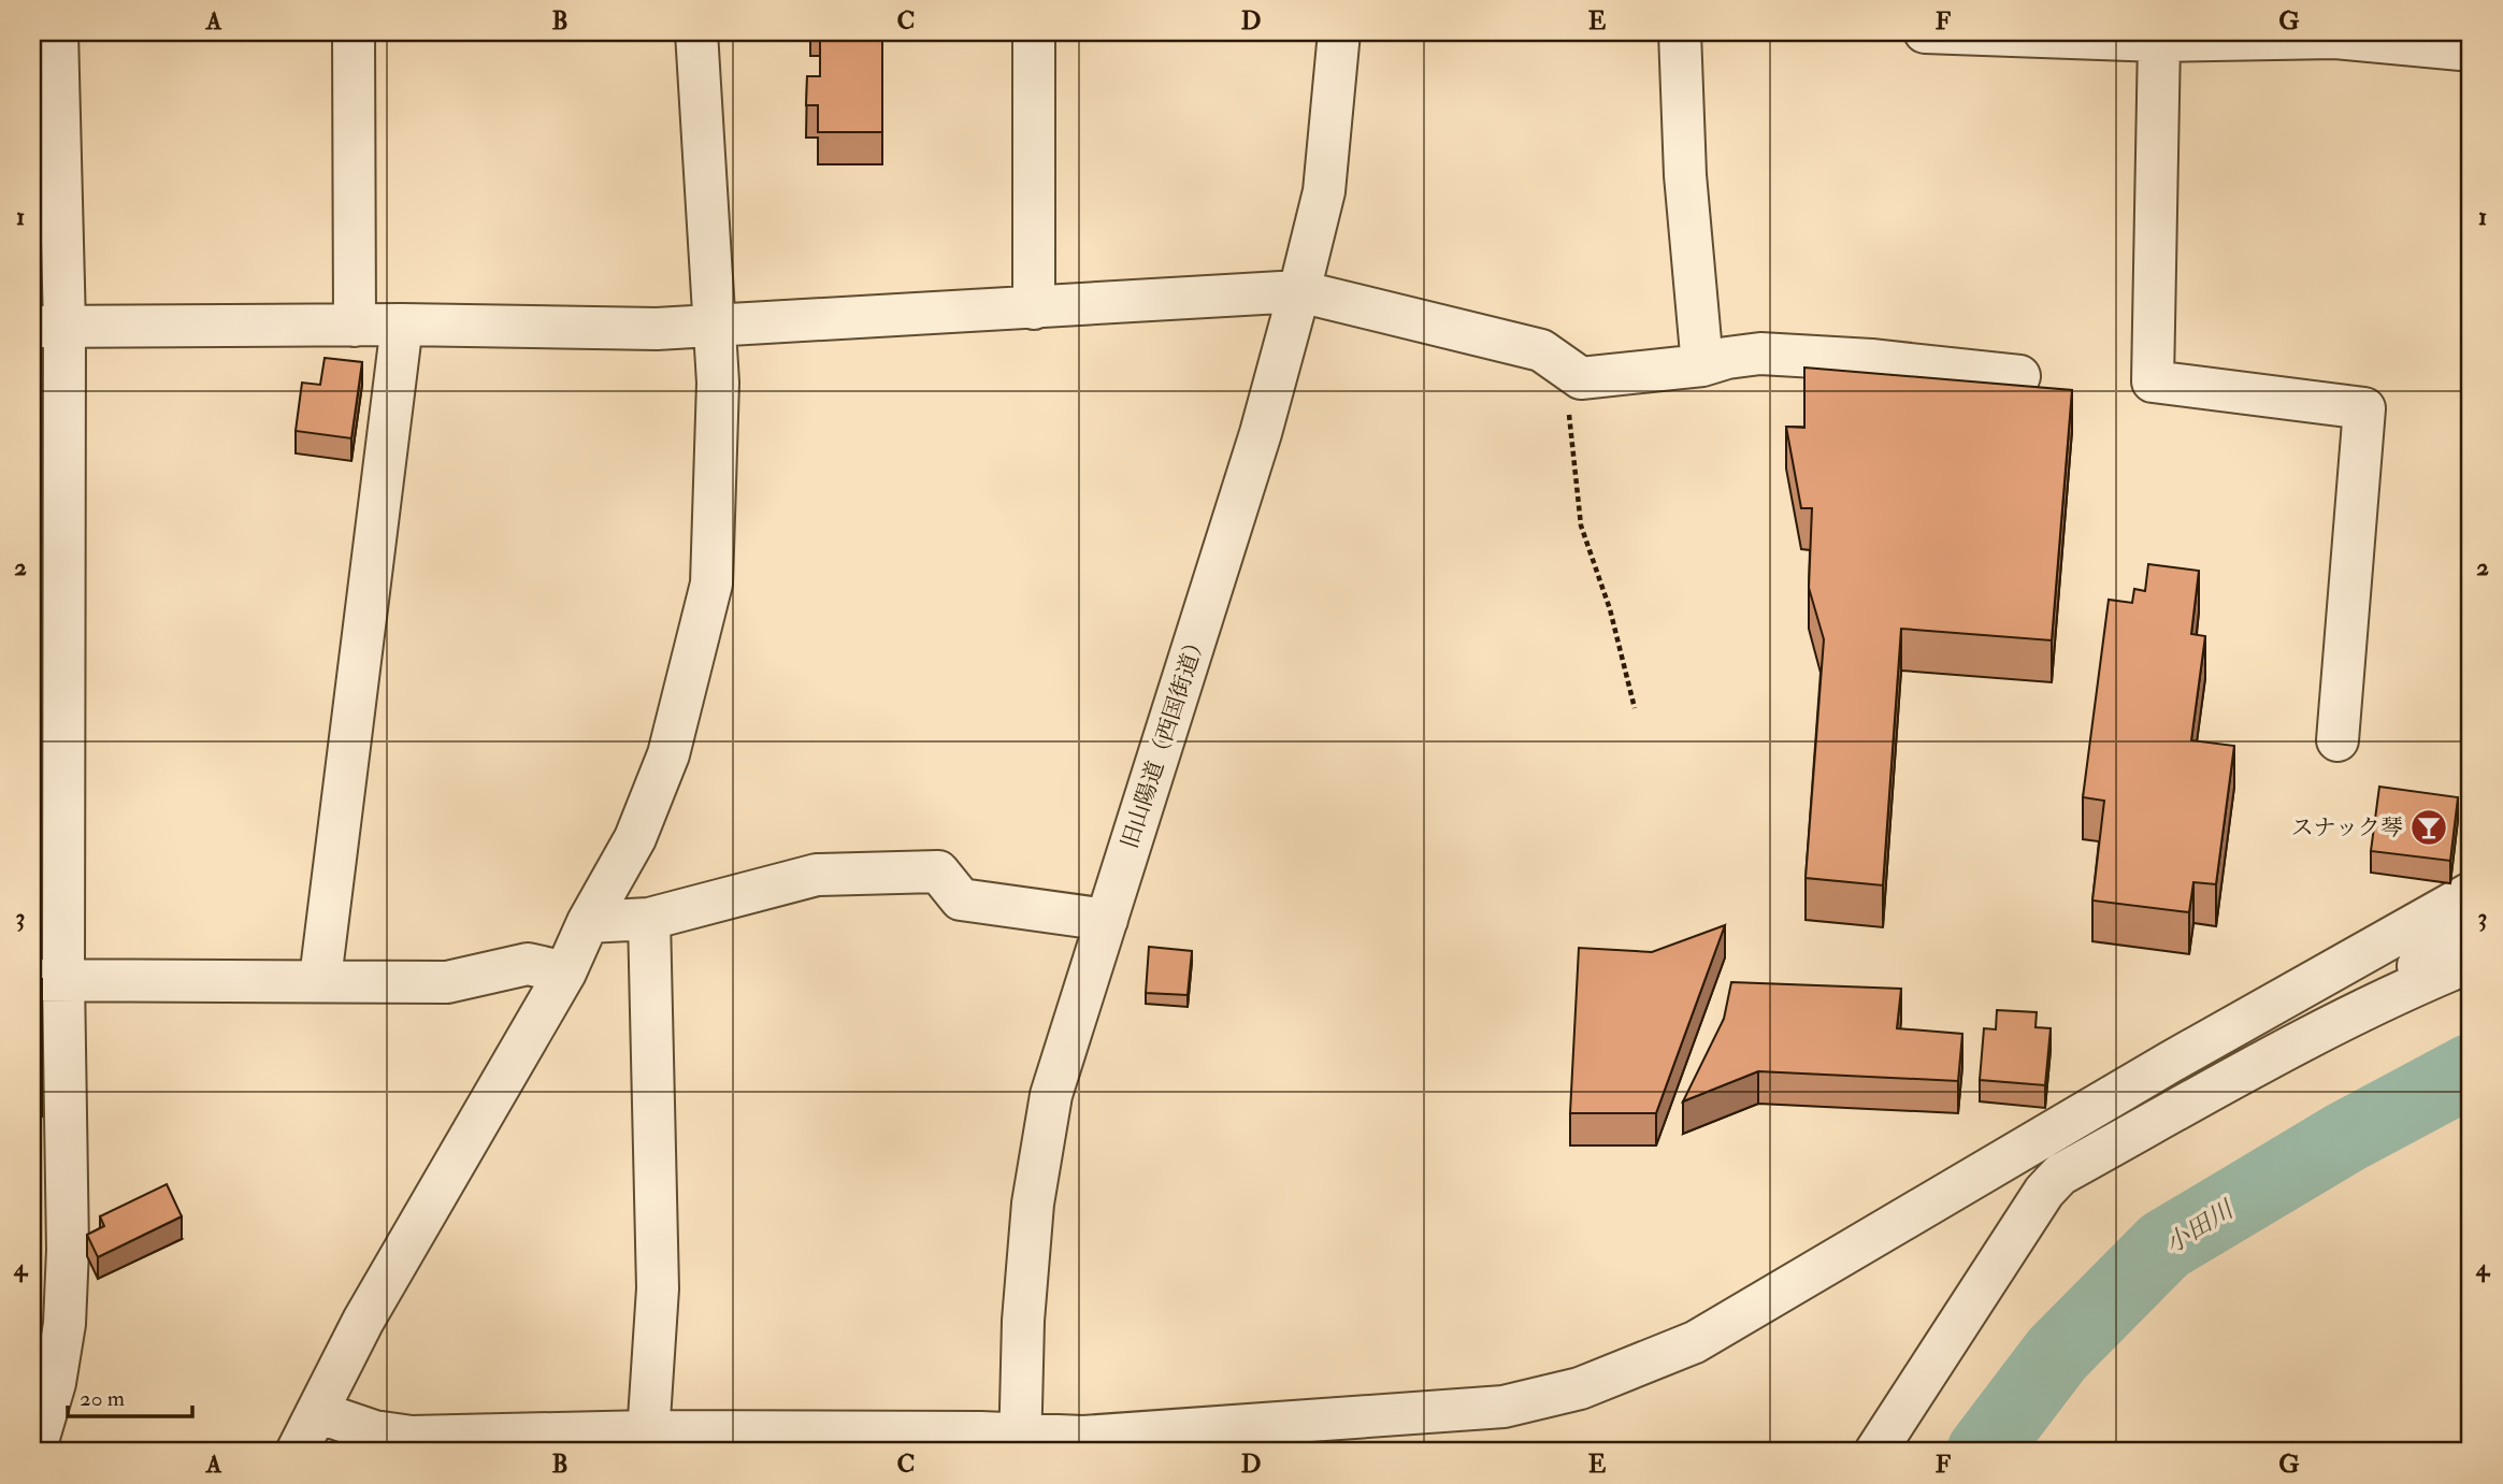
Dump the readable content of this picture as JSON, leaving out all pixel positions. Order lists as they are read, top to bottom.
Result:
{
  "streets": {
    "street": ["旧山陽道（西国街道）"]
  },
  "water": ["小田川"],
  "places": {
    "bar": ["スナック琴"]
  },
  "scale_bar": "20 m",
  "grid": {
    "columns": [
      "A",
      "B",
      "C",
      "D",
      "E",
      "F",
      "G"
    ],
    "rows": [
      "1",
      "2",
      "3",
      "4"
    ]
  }
}
